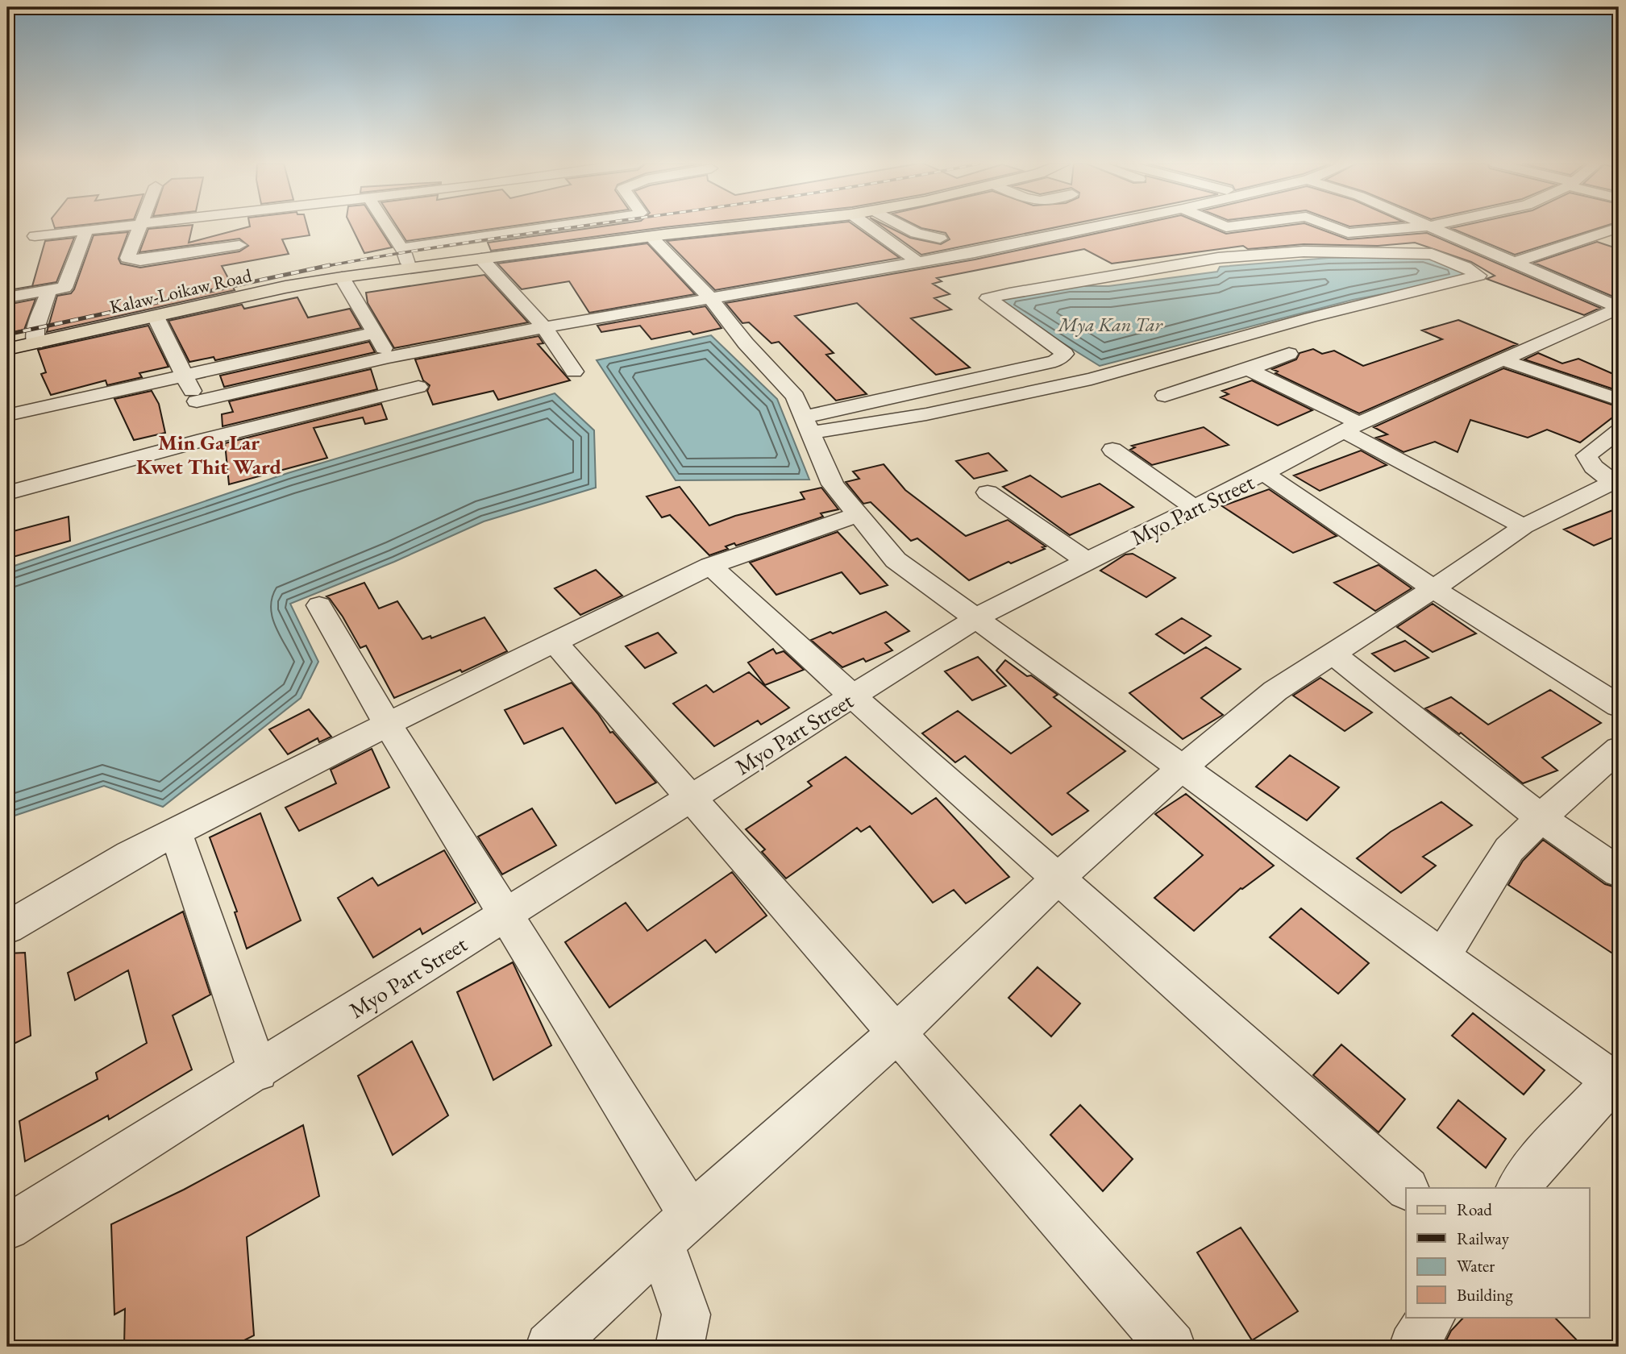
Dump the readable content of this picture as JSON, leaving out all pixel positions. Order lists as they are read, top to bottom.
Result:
{
  "streets": {
    "main road": ["Kalaw-Loikaw Road"],
    "street": ["Myo Part Street"]
  },
  "districts": ["Min Ga Lar Kwet Thit Ward"],
  "water": ["Mya Kan Tar"],
  "legend": [
    "Road",
    "Railway",
    "Water",
    "Building"
  ]
}
